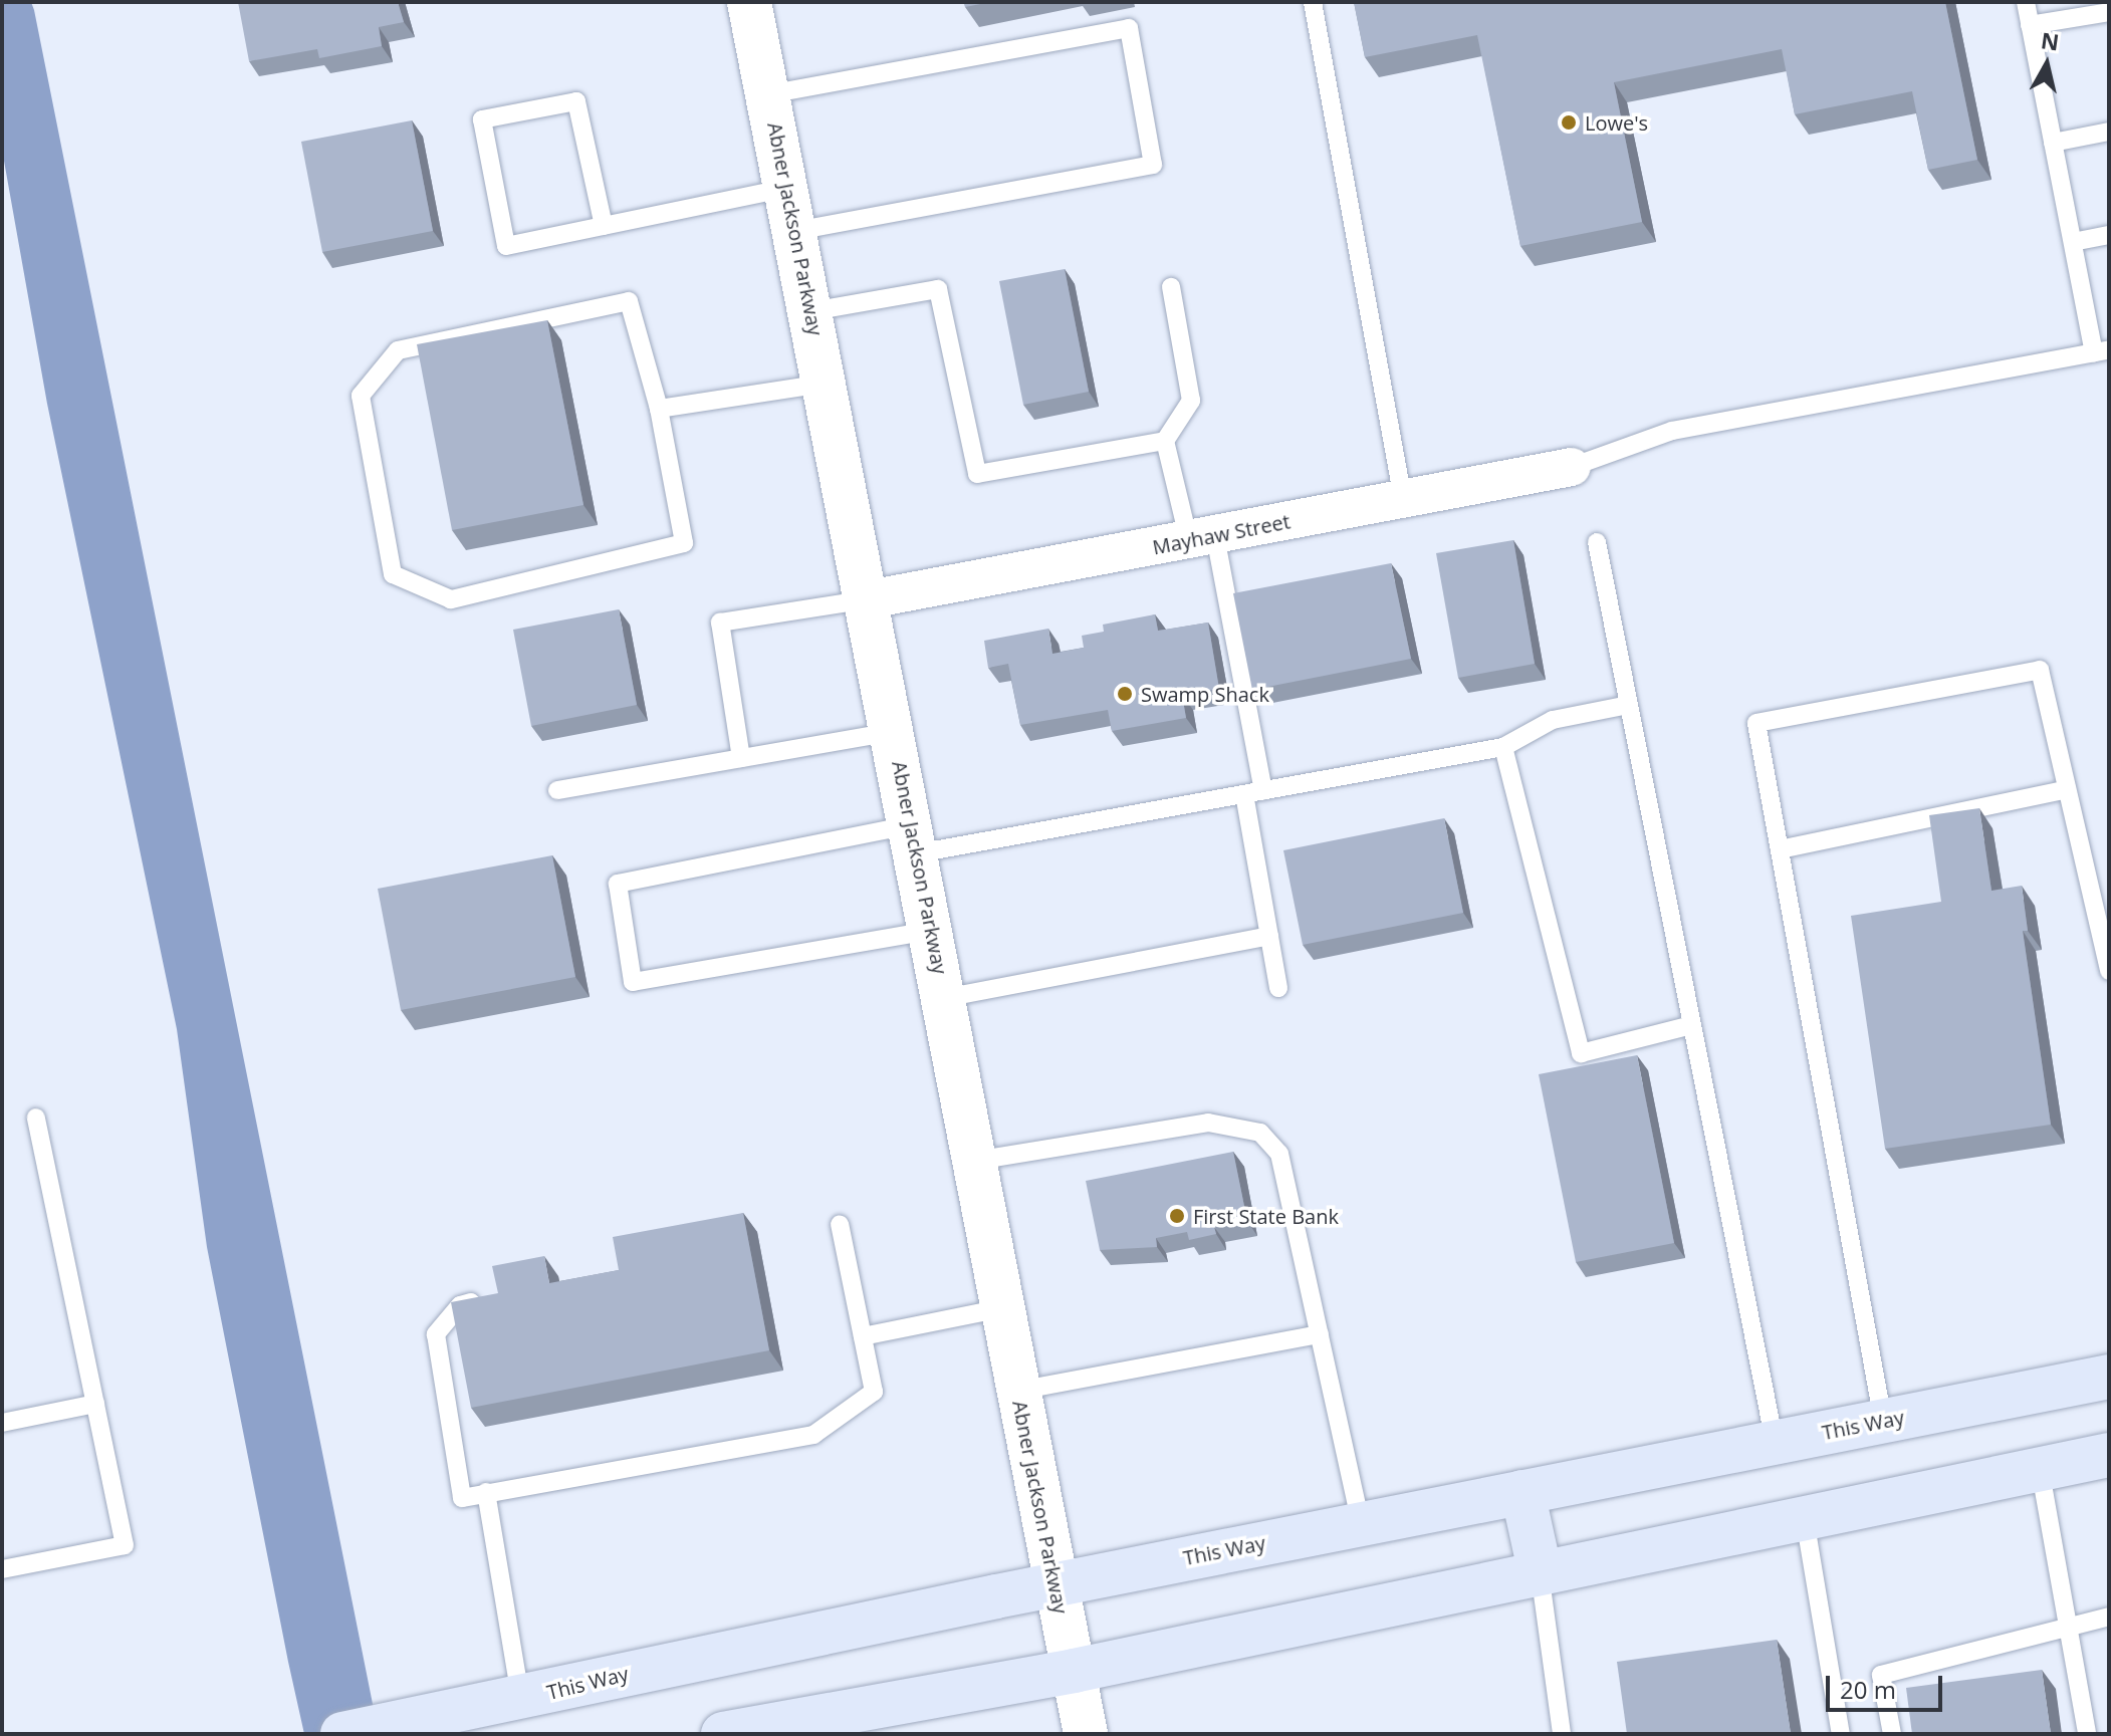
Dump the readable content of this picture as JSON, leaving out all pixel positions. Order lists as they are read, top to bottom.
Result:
{
  "streets": {
    "main road": ["This Way"],
    "street": ["Abner Jackson Parkway", "Mayhaw Street"]
  },
  "crossings": [
    ["Abner Jackson Parkway", "Mayhaw Street"],
    ["Abner Jackson Parkway", "This Way"]
  ],
  "places": ["Lowe's", "Swamp Shack", "First State Bank"],
  "scale_bar": "20 m",
  "north": "top"
}
